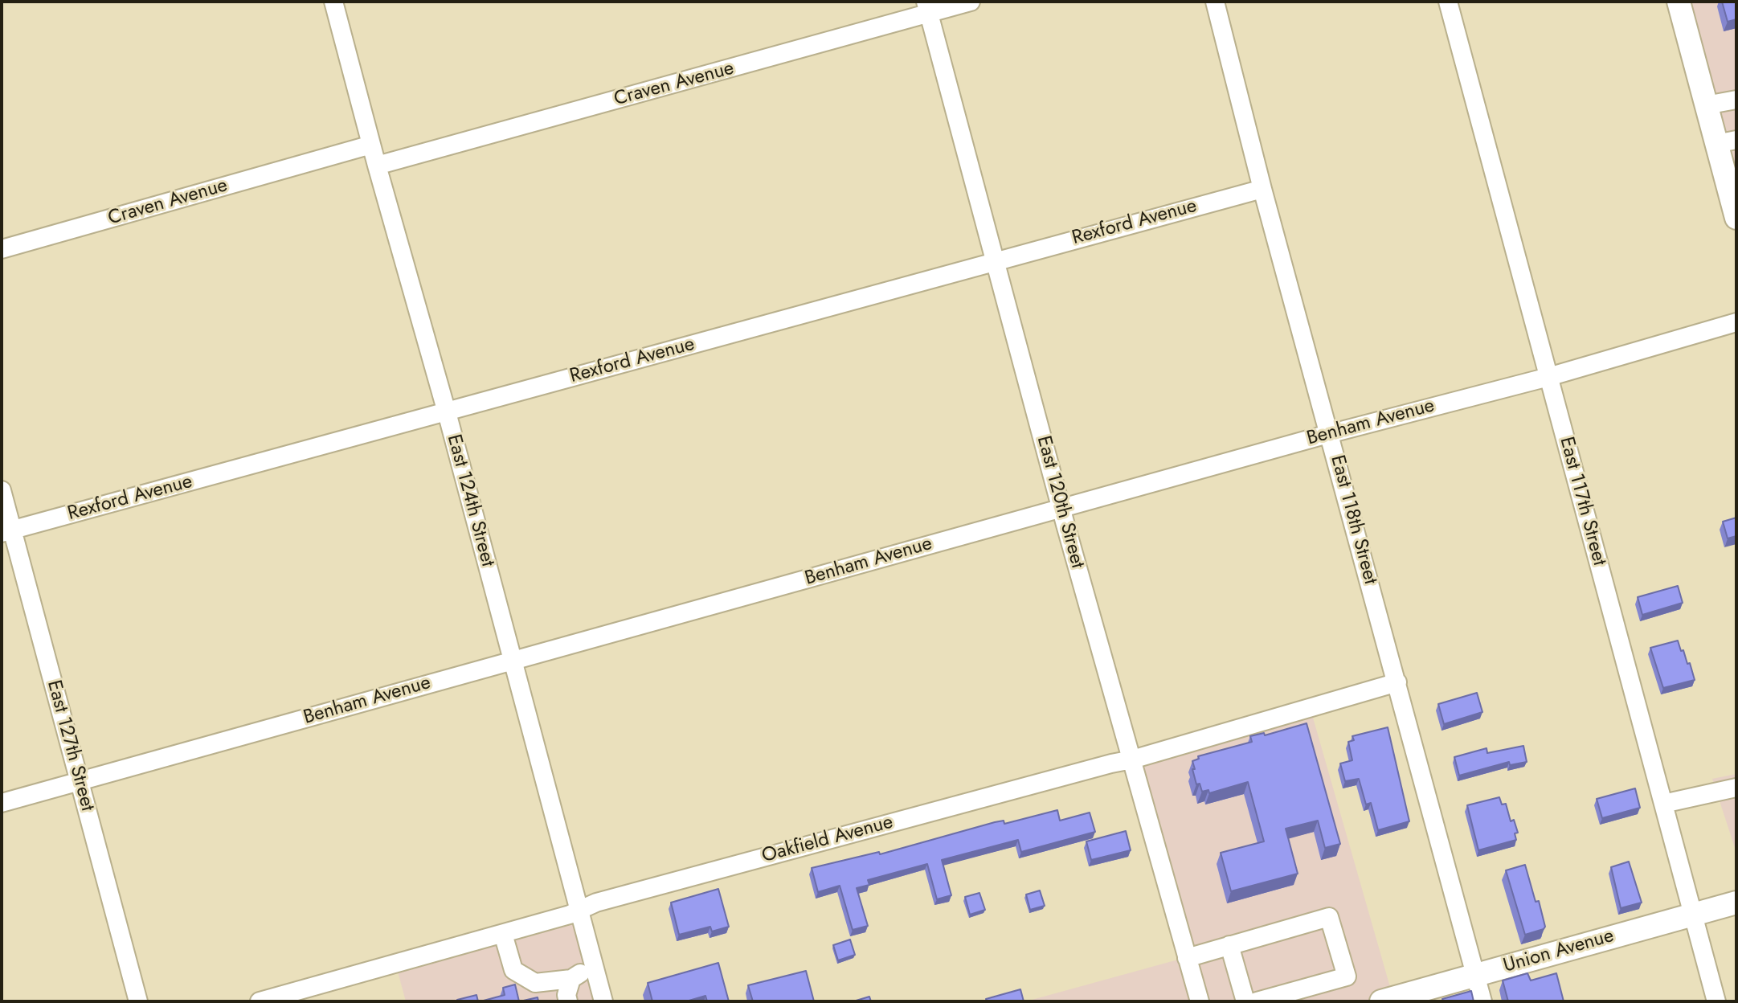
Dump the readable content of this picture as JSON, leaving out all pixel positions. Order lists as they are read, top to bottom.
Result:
{
  "streets": {
    "main road": ["Union Avenue"],
    "street": [
      "Craven Avenue",
      "Rexford Avenue",
      "Benham Avenue",
      "East 124th Street",
      "East 117th Street",
      "East 120th Street",
      "East 118th Street",
      "East 127th Street",
      "Oakfield Avenue"
    ]
  },
  "crossings": [
    ["Craven Avenue", "East 124th Street"],
    ["Craven Avenue", "East 120th Street"],
    ["Rexford Avenue", "East 124th Street"],
    ["Rexford Avenue", "East 120th Street"],
    ["Rexford Avenue", "East 118th Street"],
    ["Rexford Avenue", "East 127th Street"],
    ["Benham Avenue", "East 124th Street"],
    ["Benham Avenue", "East 117th Street"],
    ["Benham Avenue", "East 120th Street"],
    ["Benham Avenue", "East 118th Street"],
    ["Benham Avenue", "East 127th Street"],
    ["East 124th Street", "Oakfield Avenue"],
    ["East 117th Street", "Union Avenue"],
    ["East 120th Street", "Oakfield Avenue"],
    ["East 118th Street", "Oakfield Avenue"],
    ["East 118th Street", "Union Avenue"]
  ]
}
